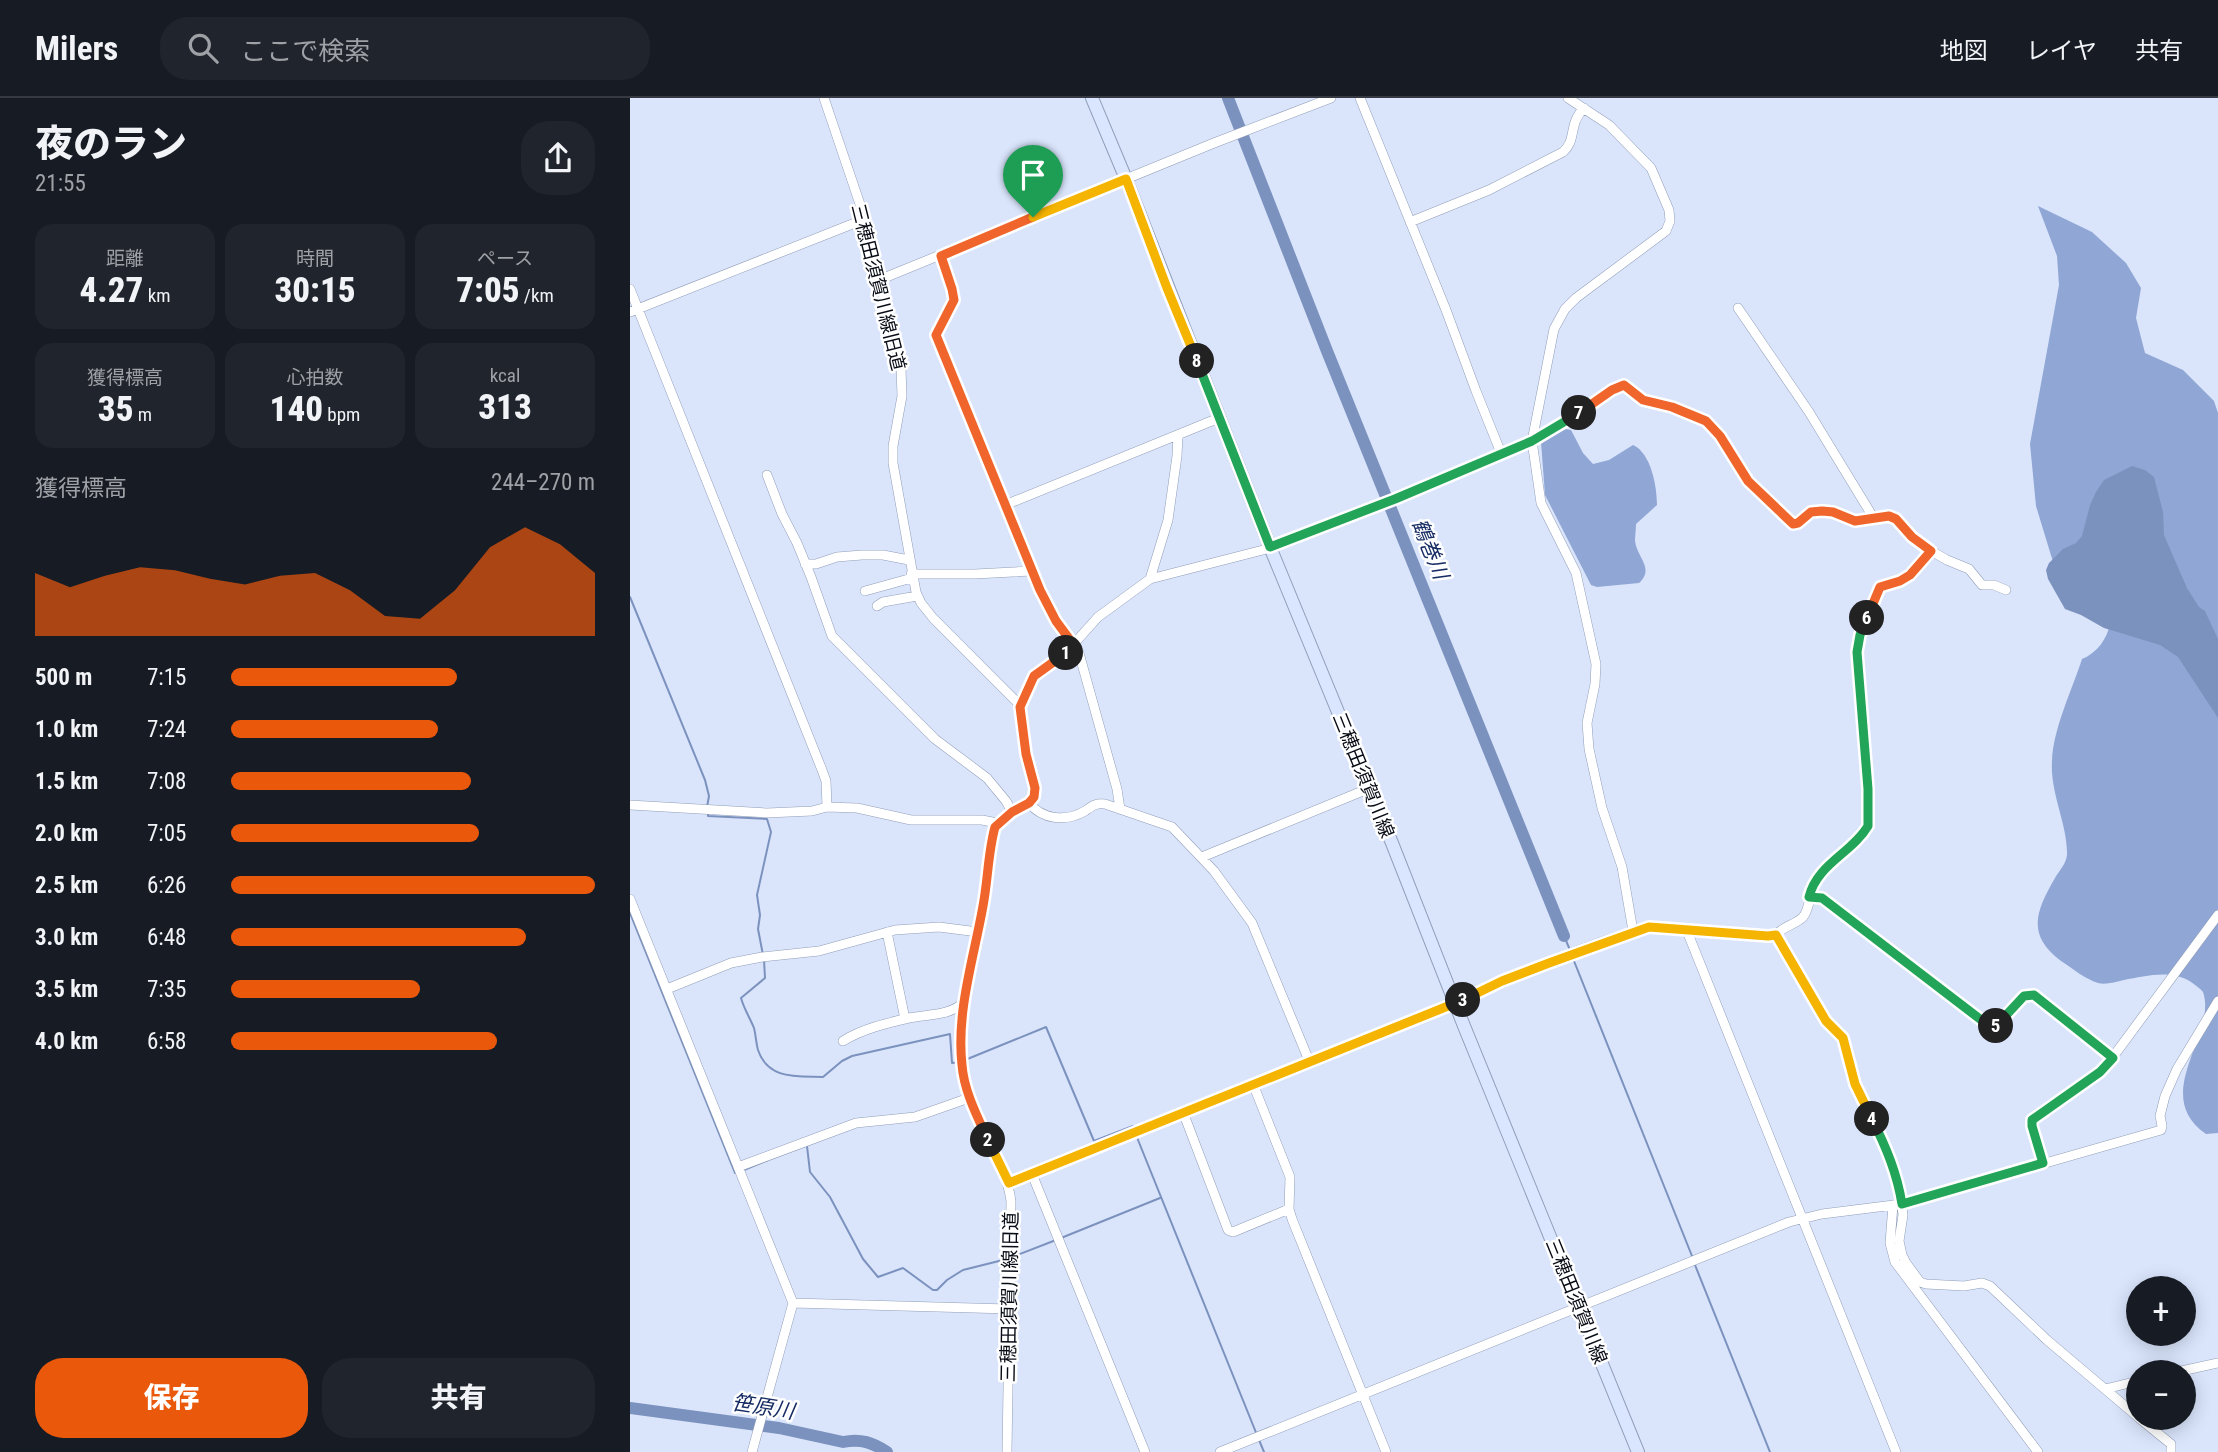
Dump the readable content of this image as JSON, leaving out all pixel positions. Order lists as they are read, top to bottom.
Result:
{
  "streets": {
    "main road": ["三穂田須賀川線"],
    "street": ["三穂田須賀川線旧道"]
  },
  "water": ["鶴巻川", "笹原川"],
  "page": {
    "header": "Milers",
    "search": "ここで検索",
    "nav": ["地図", "レイヤ", "共有"],
    "heading": ["夜のラン", "21:55"],
    "stats": [
      ["距離", "4.27 km"],
      ["時間", "30:15"],
      ["ペース", "7:05 /km"],
      ["獲得標高", "35 m"],
      ["心拍数", "140 bpm"],
      ["kcal", "313"]
    ],
    "pins": [
      "8",
      "7",
      "6",
      "1",
      "3",
      "5",
      "4",
      "2"
    ],
    "chart": ["獲得標高", "244–270 m"],
    "list": [
      {
        "name": "500 m",
        "note": "7:15"
      },
      {
        "name": "1.0 km",
        "note": "7:24"
      },
      {
        "name": "1.5 km",
        "note": "7:08"
      },
      {
        "name": "2.0 km",
        "note": "7:05"
      },
      {
        "name": "2.5 km",
        "note": "6:26"
      },
      {
        "name": "3.0 km",
        "note": "6:48"
      },
      {
        "name": "3.5 km",
        "note": "7:35"
      },
      {
        "name": "4.0 km",
        "note": "6:58"
      }
    ],
    "map_buttons": ["+", "−"],
    "buttons": ["保存", "共有"]
  }
}
